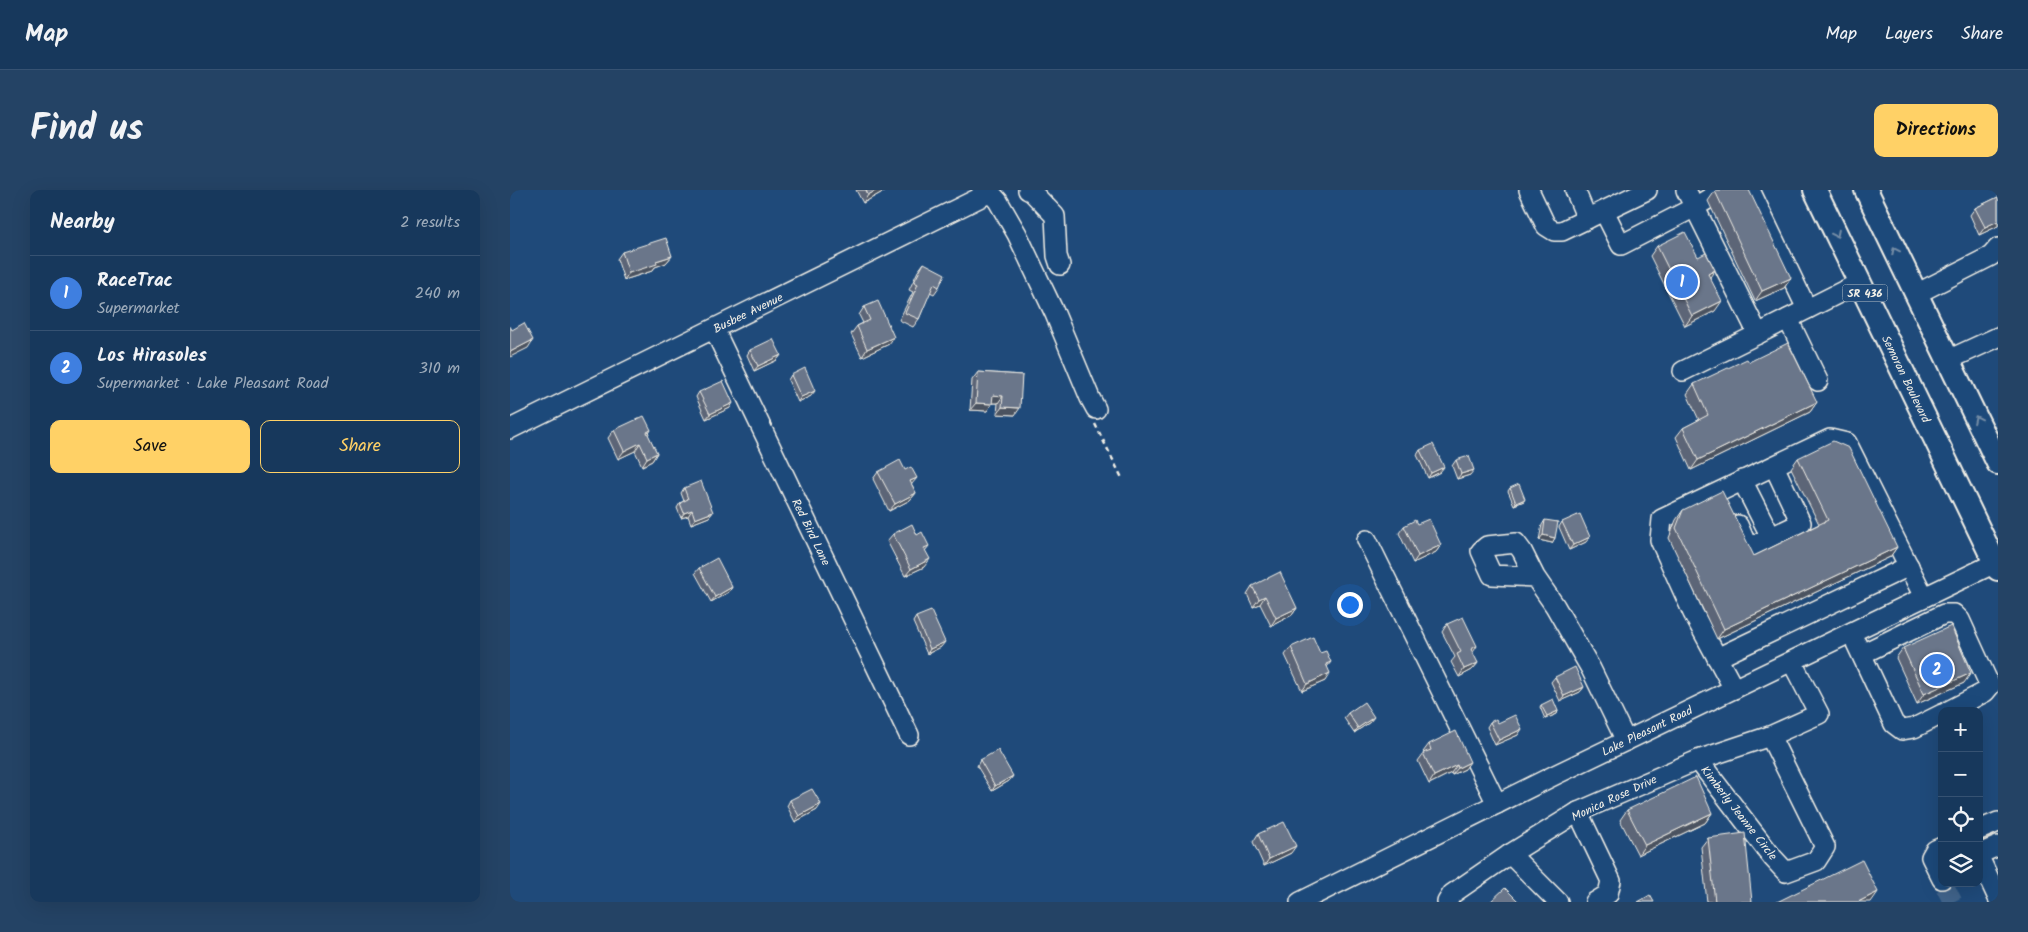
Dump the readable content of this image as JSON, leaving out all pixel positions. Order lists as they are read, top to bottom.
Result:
{
  "streets": {
    "main road": ["SR 436", "Semoran Boulevard"],
    "street": [
      "Busbee Avenue",
      "Red Bird Lane",
      "Lake Pleasant Road",
      "Monica Rose Drive",
      "Kimberly Jeanne Circle"
    ]
  },
  "crossings": [
    ["Busbee Avenue", "Red Bird Lane"],
    ["Semoran Boulevard", "Lake Pleasant Road"],
    ["Lake Pleasant Road", "Monica Rose Drive"],
    ["Monica Rose Drive", "Kimberly Jeanne Circle"]
  ],
  "page": {
    "header": "Map",
    "nav": ["Map", "Layers", "Share"],
    "title": "Find us",
    "buttons": [
      "Directions",
      ["Save", "Share"]
    ],
    "heading": ["Nearby", "2 results"],
    "list": [
      {
        "mark": "1",
        "name": "RaceTrac",
        "note": "Supermarket",
        "value": "240 m"
      },
      {
        "mark": "2",
        "name": "Los Hirasoles",
        "note": "Supermarket · Lake Pleasant Road",
        "value": "310 m"
      }
    ],
    "pins": ["1", "2"],
    "map_buttons": ["+", "−"]
  }
}
